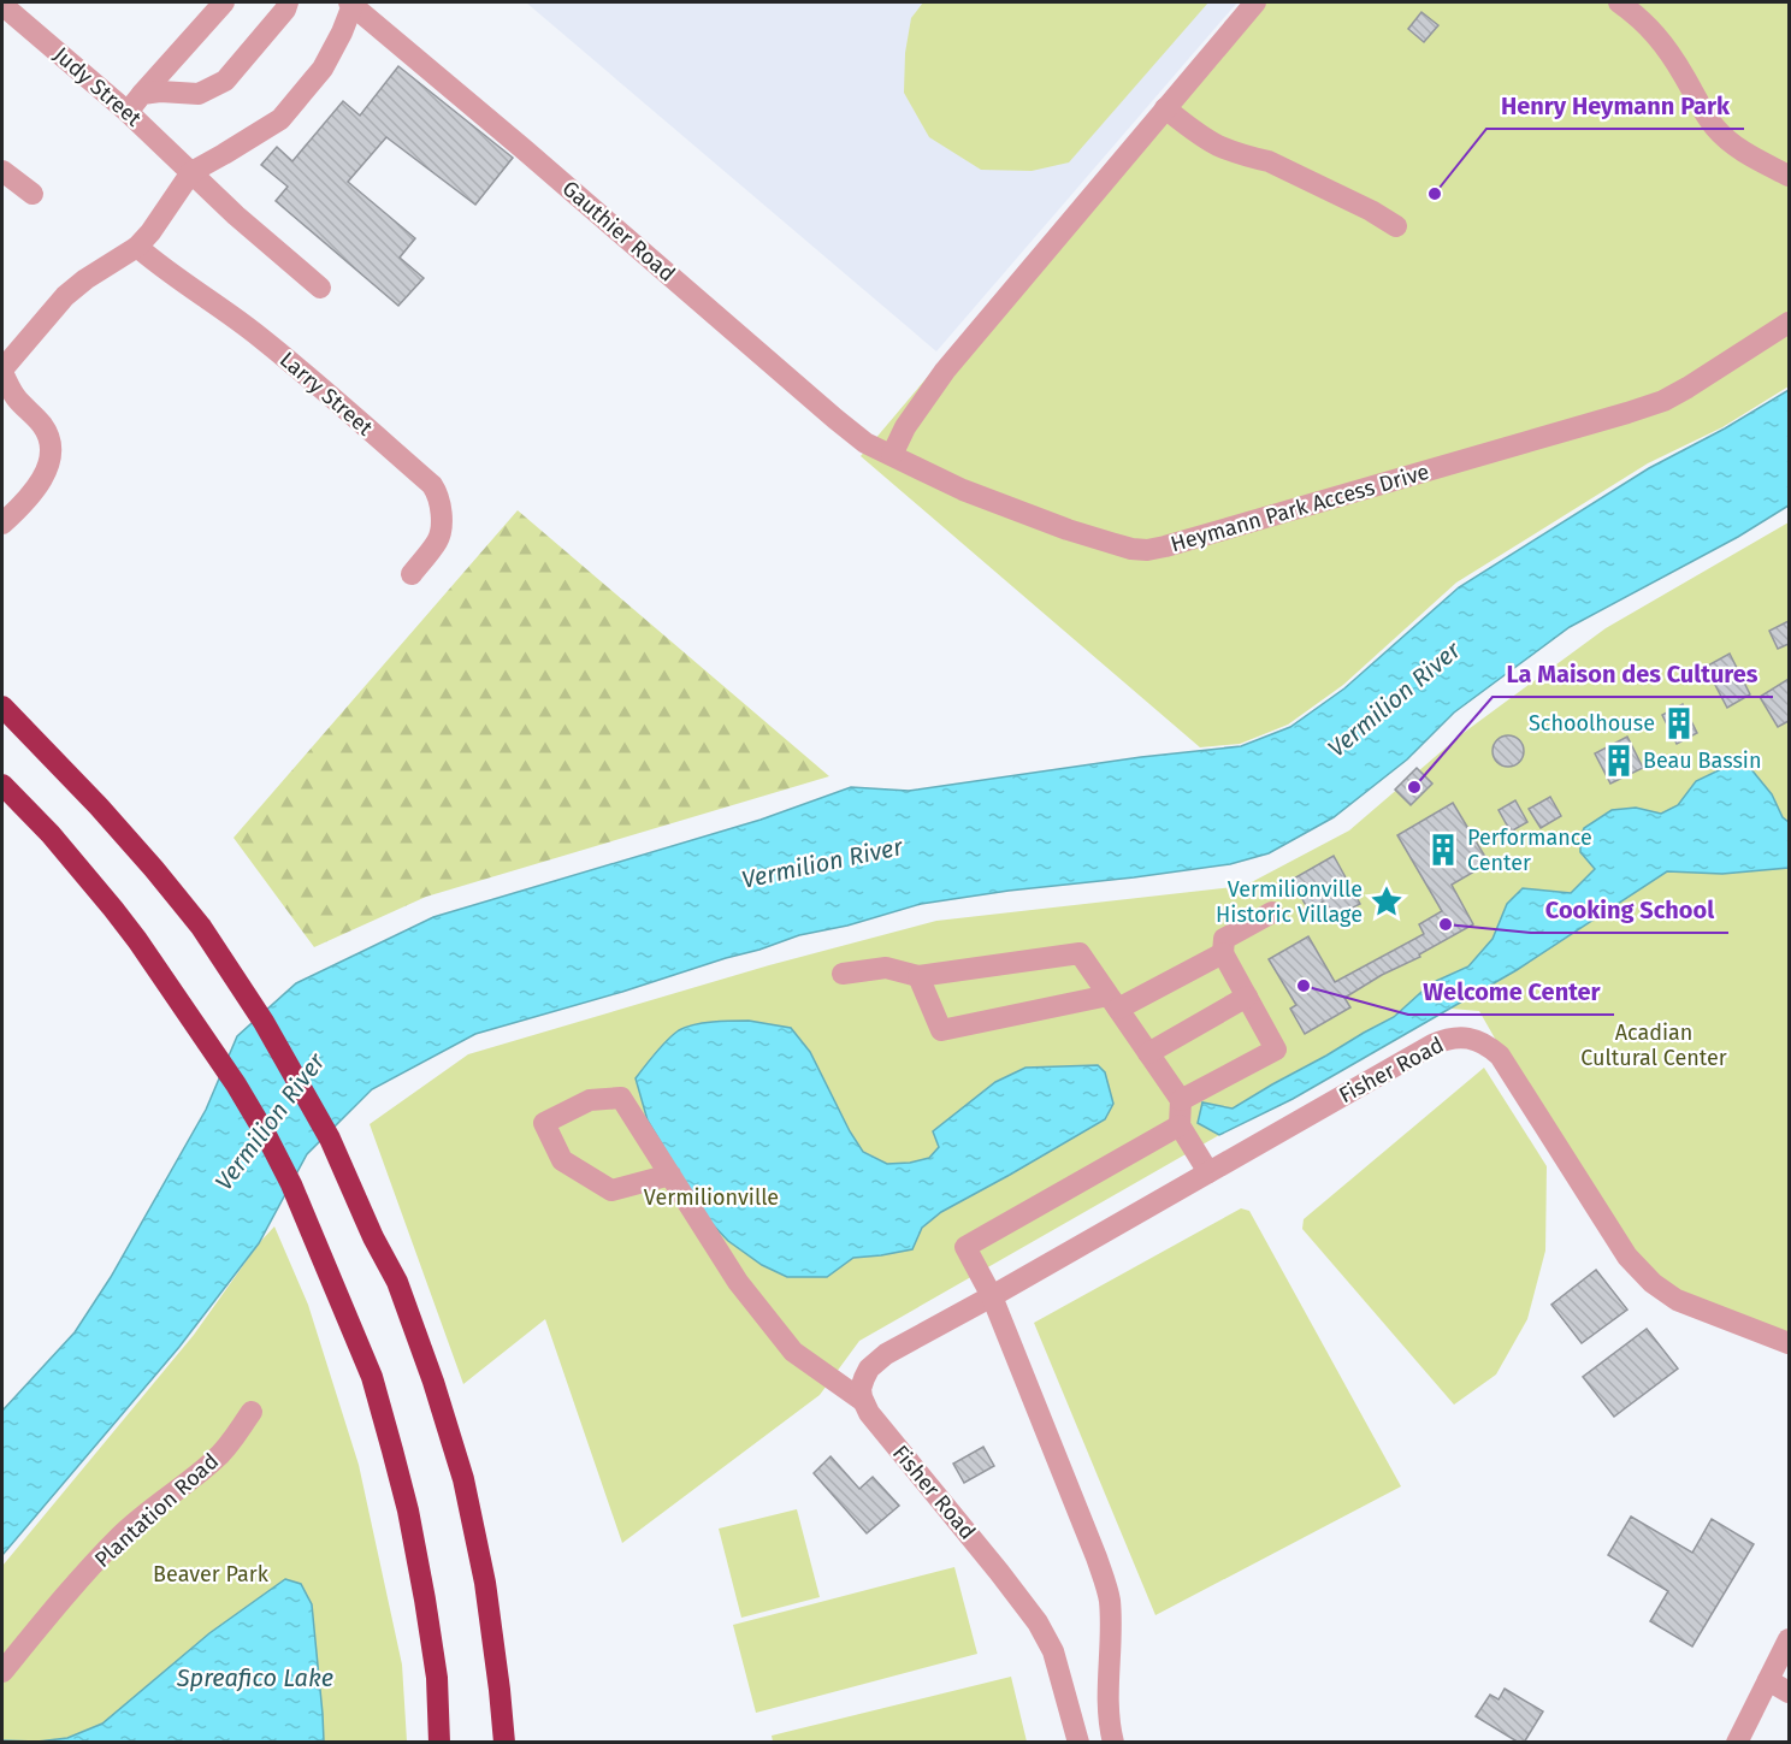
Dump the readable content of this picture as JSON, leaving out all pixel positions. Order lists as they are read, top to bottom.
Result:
{
  "streets": {
    "street": [
      "Judy Street",
      "Gauthier Road",
      "Larry Street",
      "Heymann Park Access Drive",
      "Fisher Road",
      "Plantation Road"
    ]
  },
  "crossings": [
    ["Gauthier Road", "Heymann Park Access Drive"]
  ],
  "water": ["Vermilion River", "Spreafico Lake"],
  "parks": ["Acadian Cultural Center", "Vermilionville", "Beaver Park"],
  "places": {
    "other": [
      "Henry Heymann Park",
      "La Maison des Cultures",
      "Cooking School",
      "Welcome Center"
    ],
    "building": ["Schoolhouse", "Beau Bassin", "Performance Center"],
    "place": ["Vermilionville Historic Village"]
  }
}
